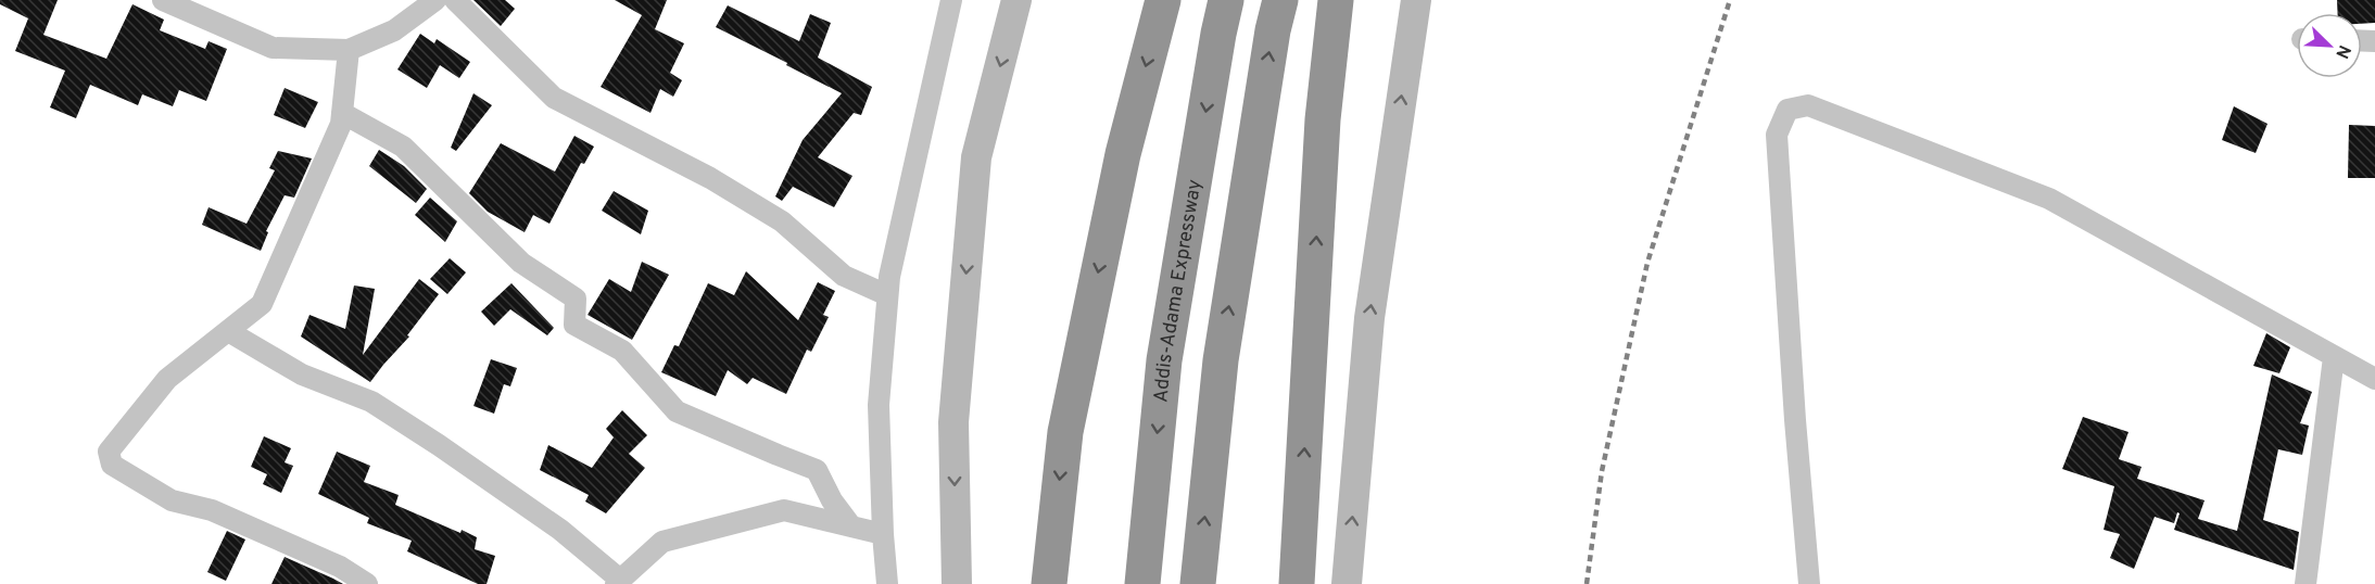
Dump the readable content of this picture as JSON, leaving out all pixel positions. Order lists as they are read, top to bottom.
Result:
{
  "streets": {
    "highway": ["Addis-Adama Expressway"]
  },
  "north": "bottom right"
}
